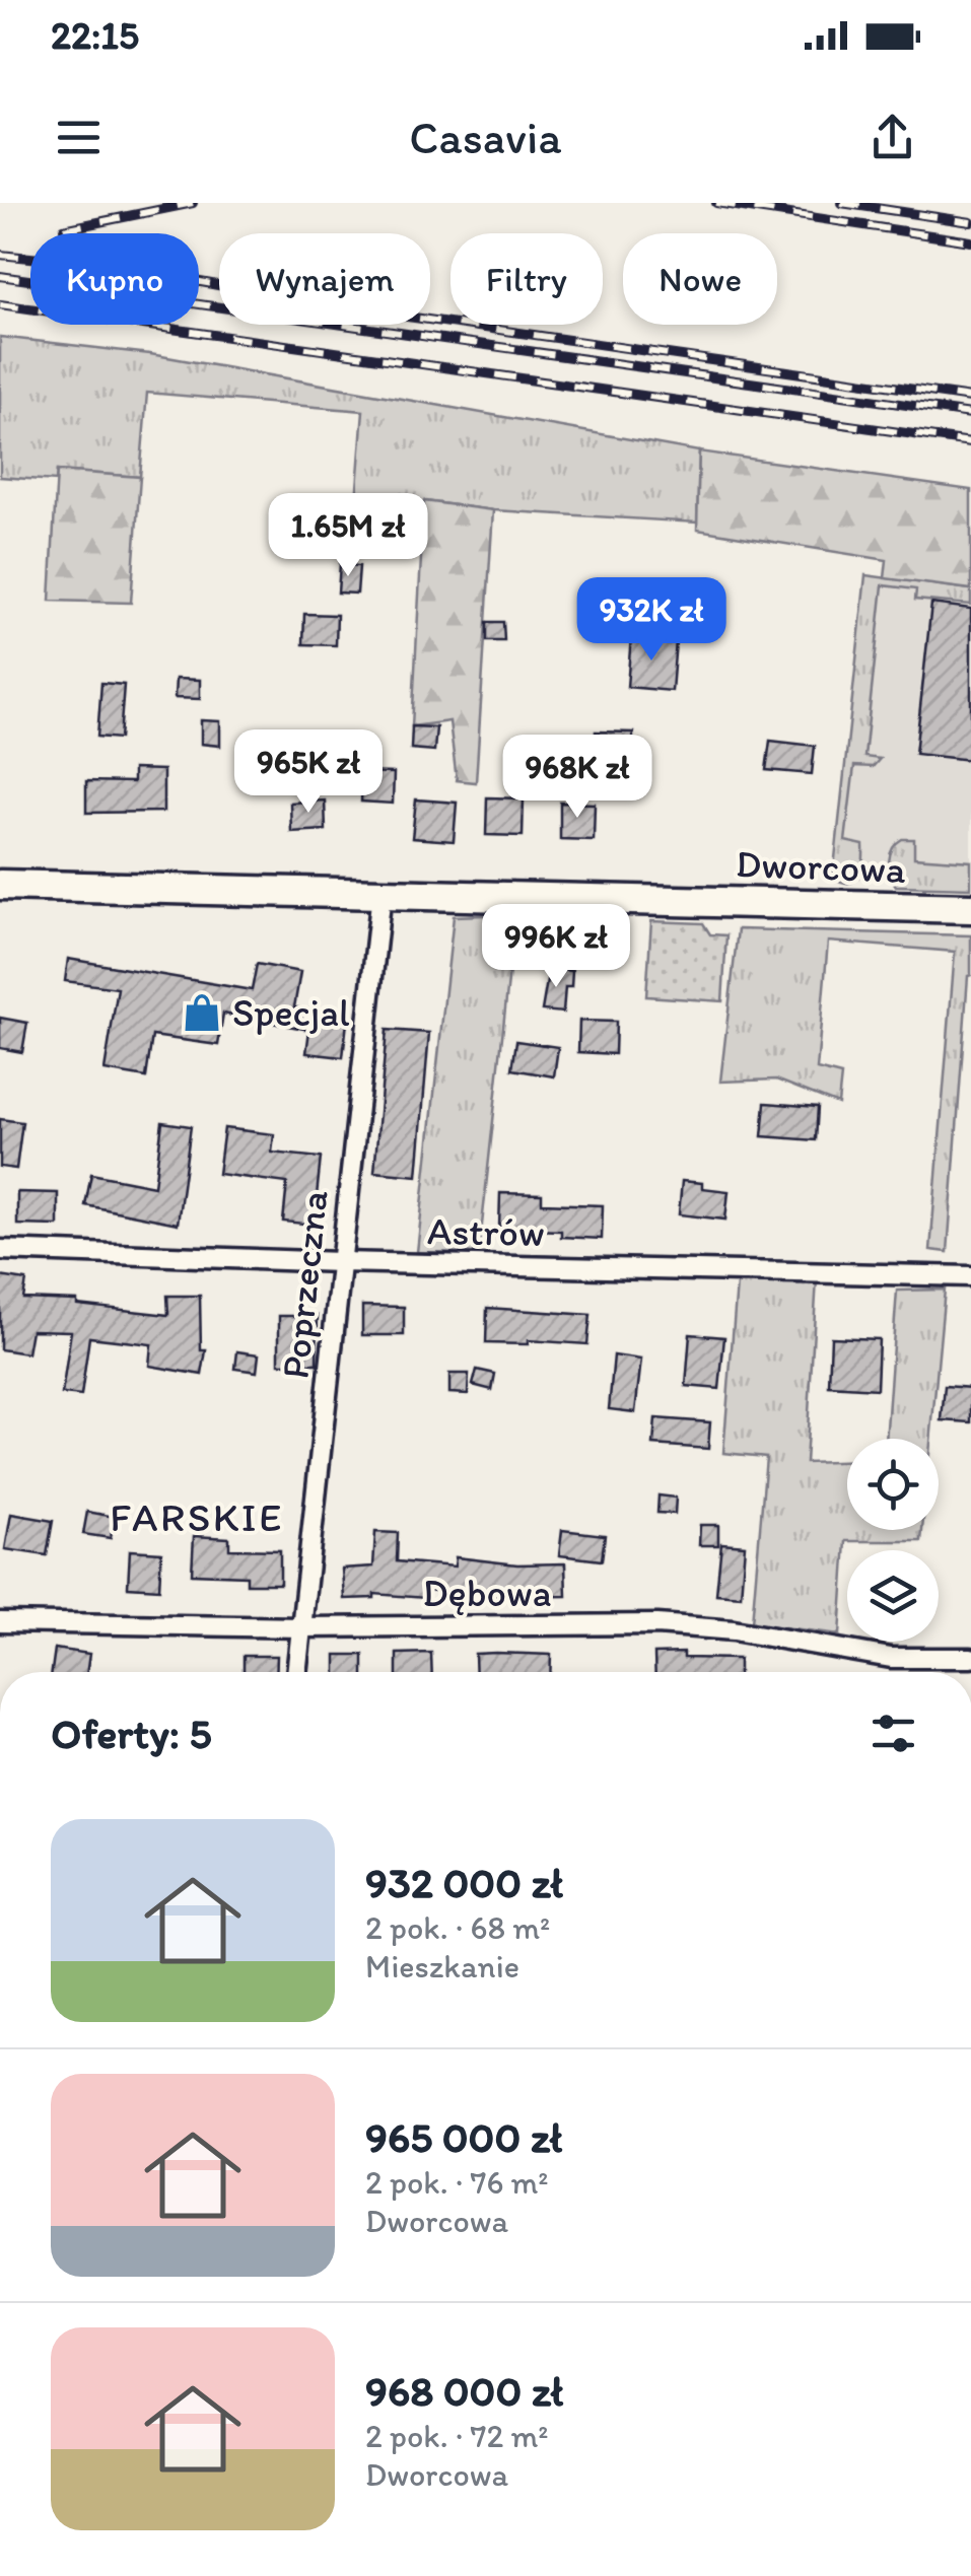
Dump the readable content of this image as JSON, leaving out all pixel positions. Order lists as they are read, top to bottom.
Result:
{
  "streets": {
    "main road": ["Dworcowa"],
    "street": ["Astrów", "Poprzeczna", "Dębowa"]
  },
  "crossings": [
    ["Dworcowa", "Poprzeczna"],
    ["Astrów", "Poprzeczna"],
    ["Poprzeczna", "Dębowa"]
  ],
  "districts": ["FARSKIE"],
  "places": {
    "shop": ["Specjal"]
  },
  "page": {
    "status": "22:15",
    "header": "Casavia",
    "chip": [
      "Kupno",
      "Wynajem",
      "Filtry",
      "Nowe"
    ],
    "price": [
      "1.65M zł",
      "932K zł",
      "965K zł",
      "968K zł",
      "996K zł"
    ],
    "heading": "Oferty: 5",
    "list": [
      {
        "name": "932 000 zł",
        "note": "2 pok. · 68 m² · Mieszkanie"
      },
      {
        "name": "965 000 zł",
        "note": "2 pok. · 76 m² · Dworcowa"
      },
      {
        "name": "968 000 zł",
        "note": "2 pok. · 72 m² · Dworcowa"
      }
    ]
  }
}
